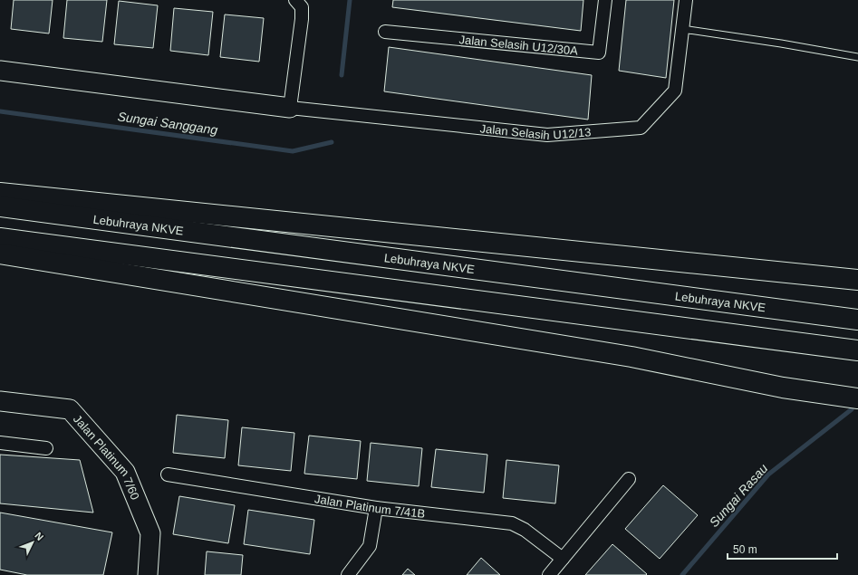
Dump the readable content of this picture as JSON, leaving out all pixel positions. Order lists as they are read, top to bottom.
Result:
{
  "streets": {
    "highway": ["Lebuhraya NKVE"],
    "street": [
      "Jalan Selasih U12/30A",
      "Jalan Selasih U12/13",
      "Jalan Platinum 7/60",
      "Jalan Platinum 7/41B"
    ]
  },
  "water": ["Sungai Sanggang", "Sungai Rasau"],
  "scale_bar": "50 m",
  "north": "top right"
}
